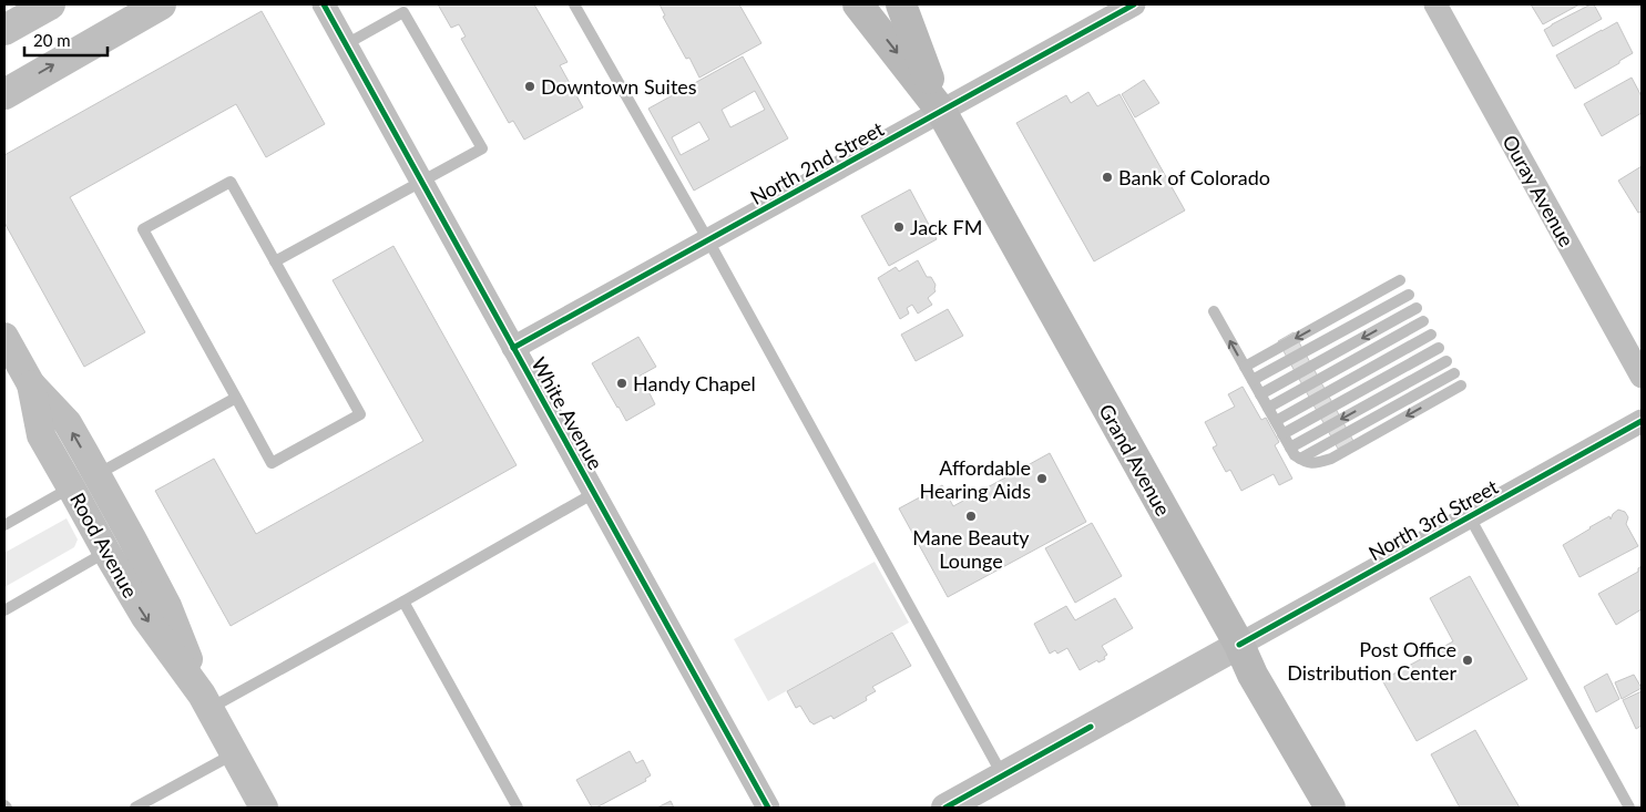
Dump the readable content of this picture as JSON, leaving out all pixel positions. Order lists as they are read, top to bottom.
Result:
{
  "streets": {
    "main road": ["Grand Avenue"],
    "street": [
      "North 2nd Street",
      "Ouray Avenue",
      "White Avenue",
      "North 3rd Street",
      "Rood Avenue"
    ]
  },
  "crossings": [
    ["North 2nd Street", "White Avenue"],
    ["North 2nd Street", "Grand Avenue"],
    ["Grand Avenue", "North 3rd Street"]
  ],
  "places": [
    "Downtown Suites",
    "Bank of Colorado",
    "Jack FM",
    "Handy Chapel",
    "Affordable Hearing Aids",
    "Mane Beauty Lounge",
    "Post Office Distribution Center"
  ],
  "scale_bar": "20 m"
}
